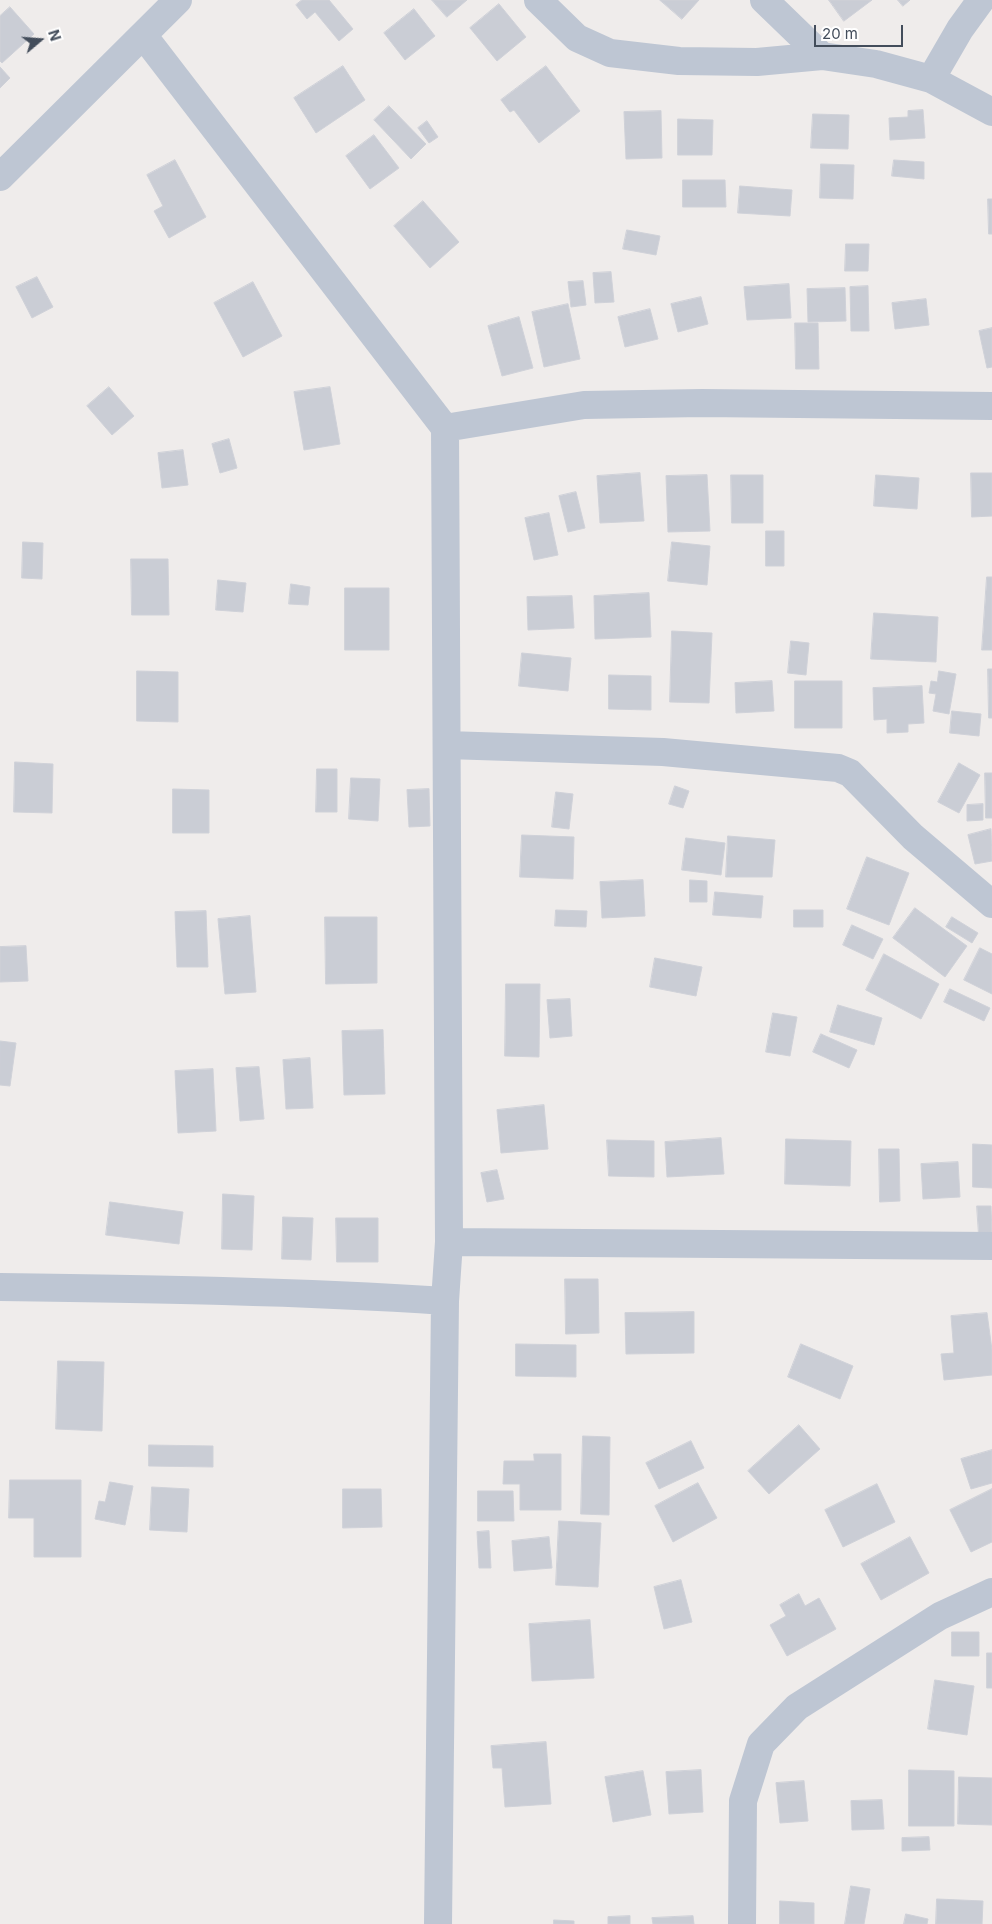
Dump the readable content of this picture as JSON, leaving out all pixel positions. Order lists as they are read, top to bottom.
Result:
{
  "scale_bar": "20 m",
  "north": "right"
}
